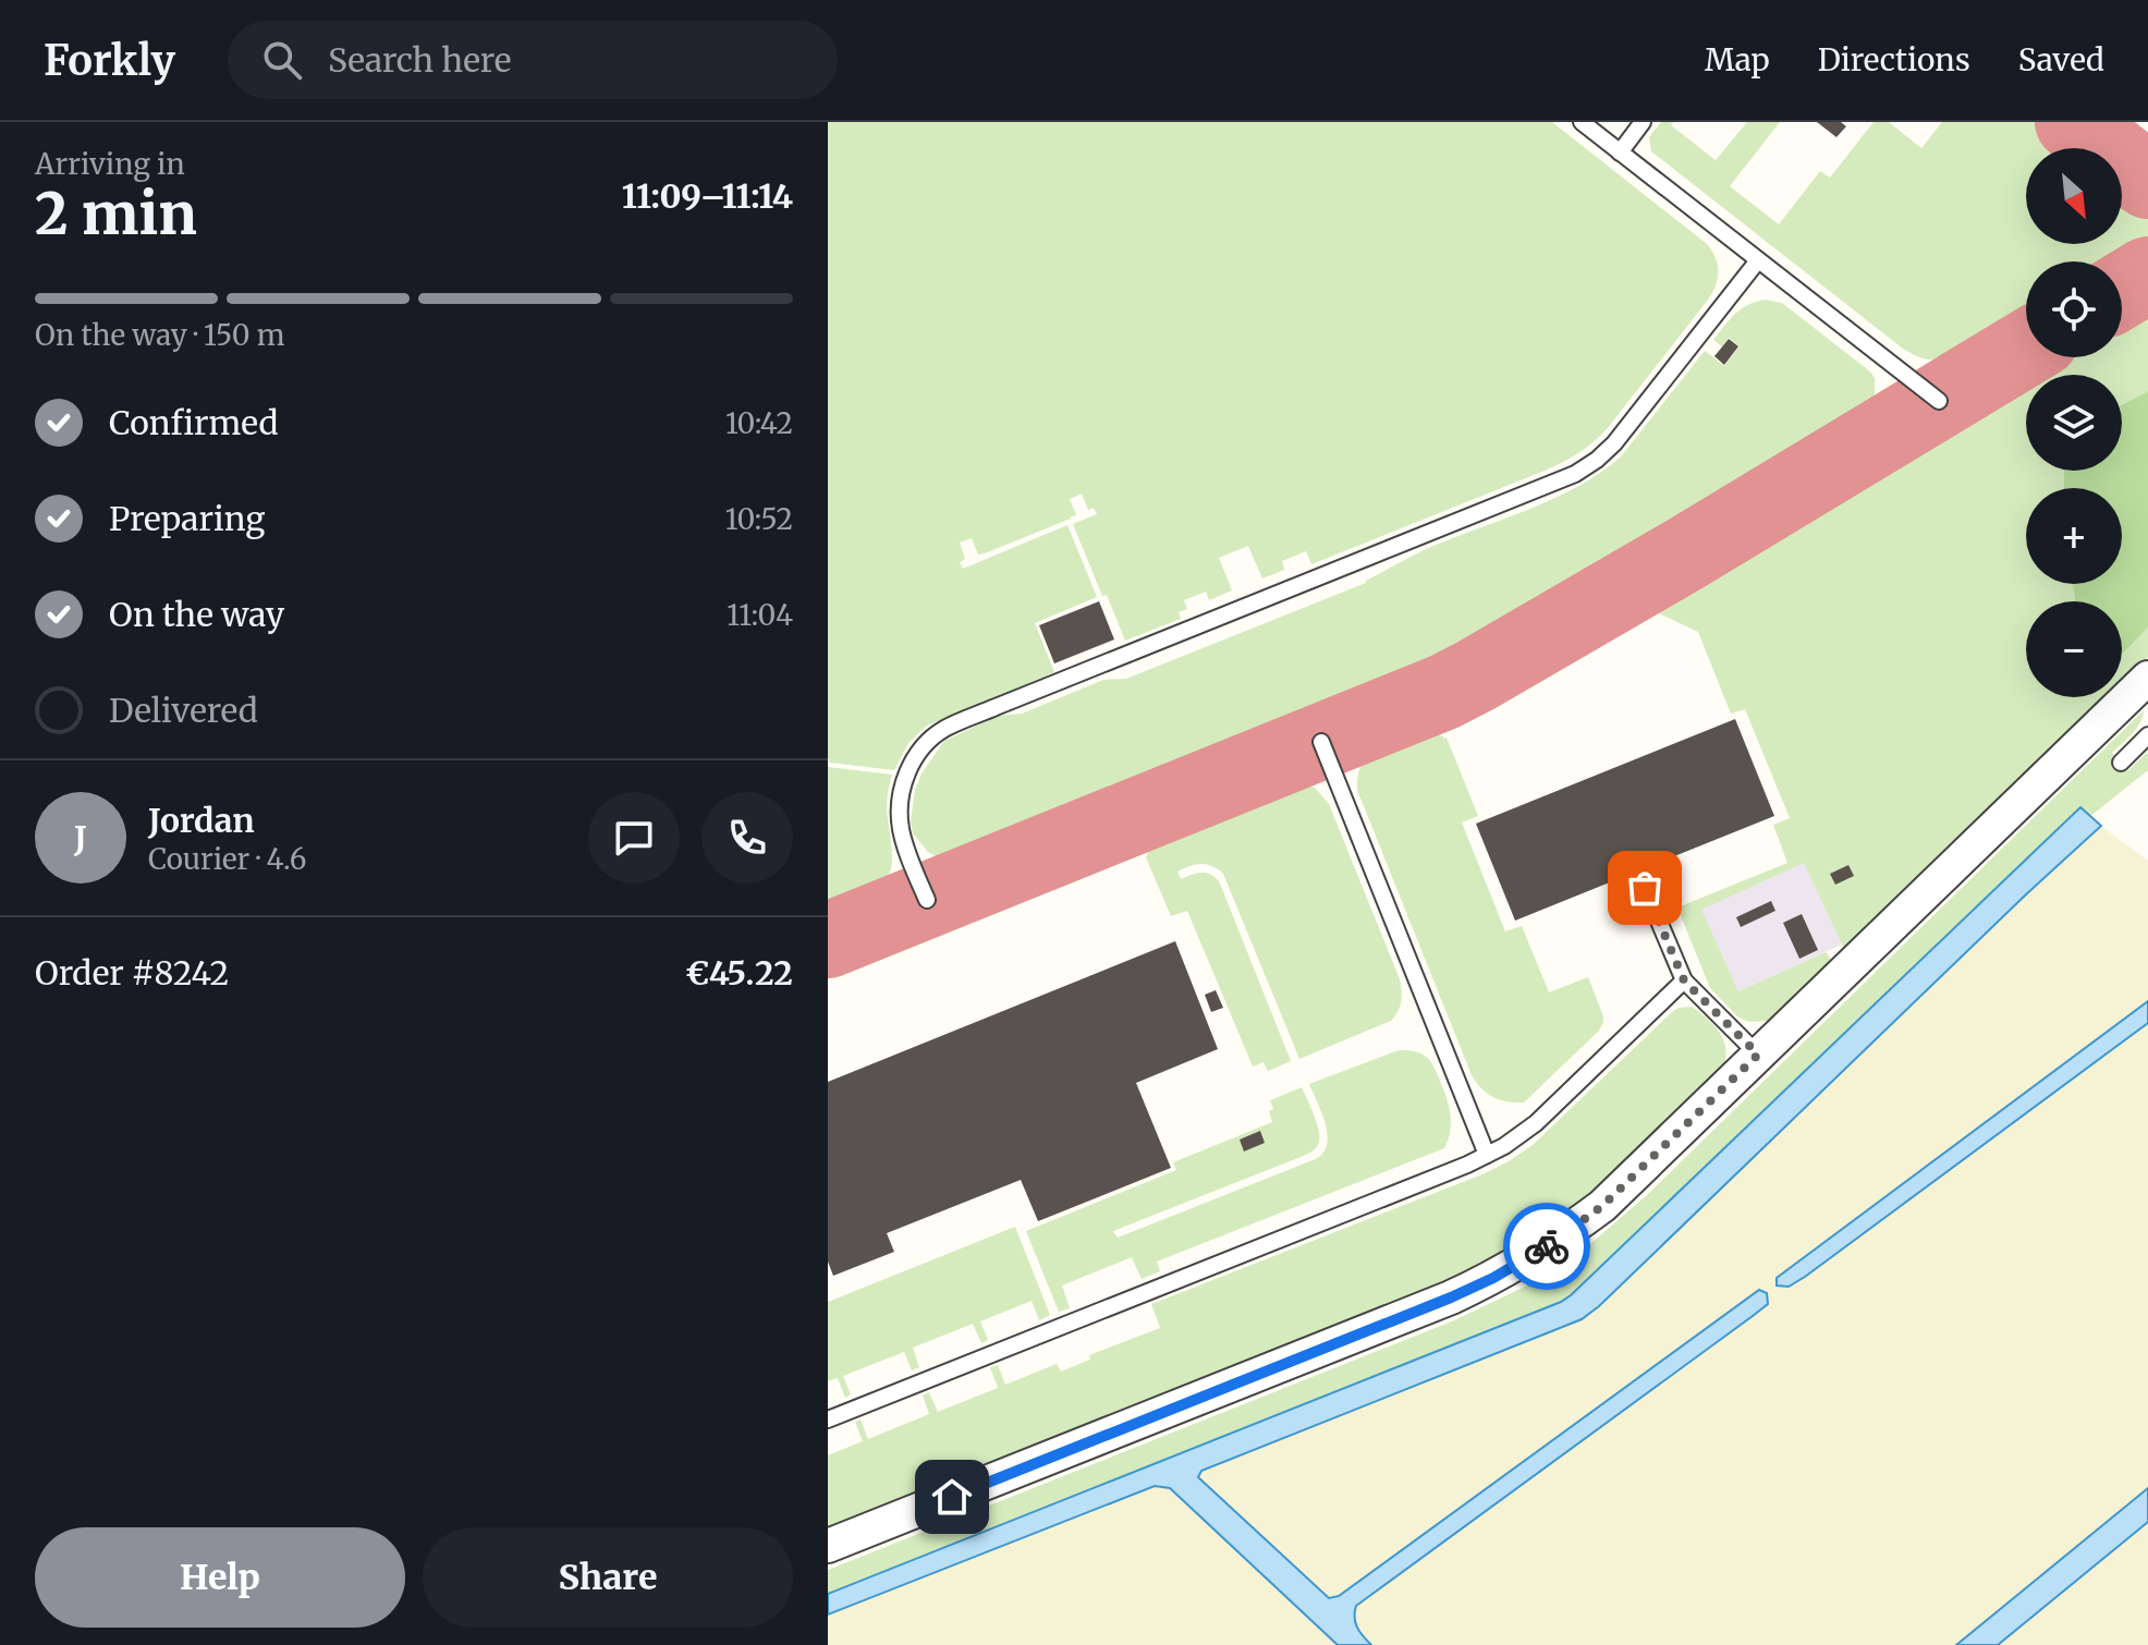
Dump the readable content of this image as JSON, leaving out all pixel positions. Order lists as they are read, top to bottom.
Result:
{
  "north": "bottom right",
  "page": {
    "header": "Forkly",
    "search": "Search here",
    "nav": ["Map", "Directions", "Saved"],
    "heading": ["2 min", "Arriving in", "11:09–11:14"],
    "panel": [
      "Jordan",
      "Courier · 4.6",
      "Order #8242",
      "€45.22"
    ],
    "map_buttons": ["+", "−"],
    "bar": "On the way · 150 m",
    "list": [
      ["Confirmed", "10:42"],
      ["Preparing", "10:52"],
      ["On the way", "11:04"],
      "Delivered"
    ],
    "round": "J",
    "buttons": ["Help", "Share"]
  }
}
